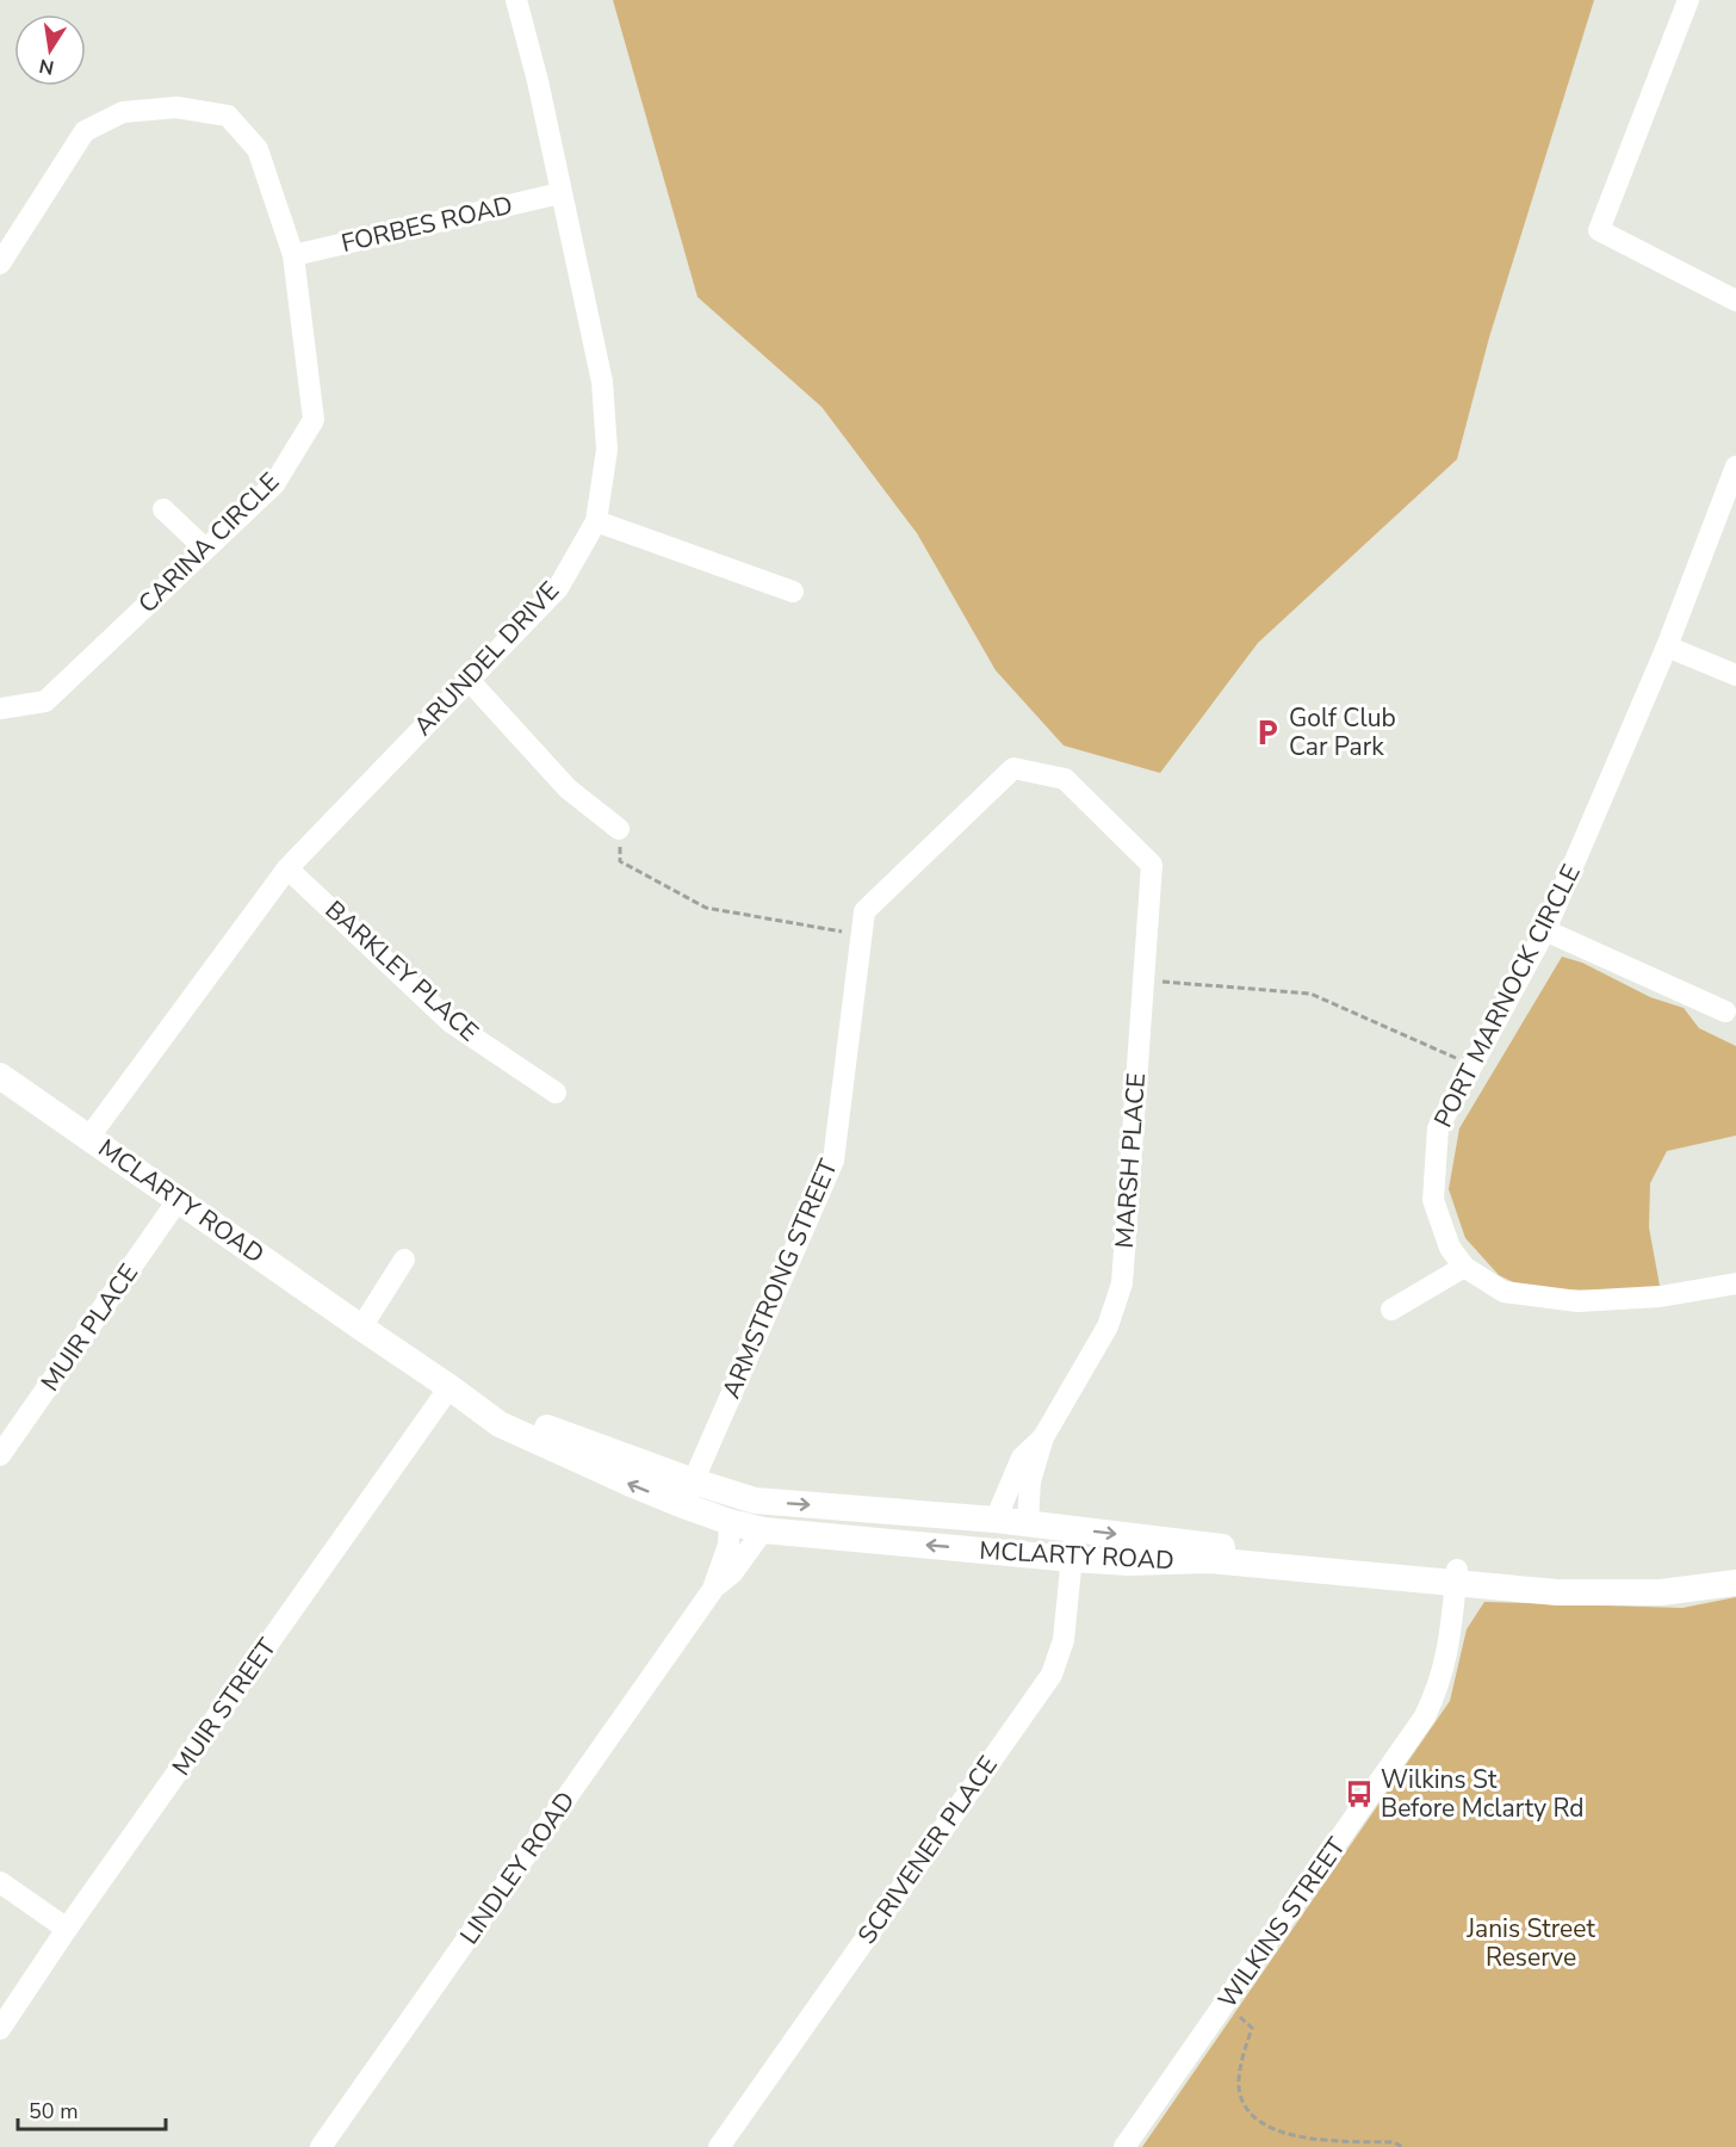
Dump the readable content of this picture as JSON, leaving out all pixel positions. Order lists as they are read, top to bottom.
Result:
{
  "streets": {
    "street": [
      "FORBES ROAD",
      "CARINA CIRCLE",
      "ARUNDEL DRIVE",
      "BARKLEY PLACE",
      "PORT MARNOCK CIRCLE",
      "MARSH PLACE",
      "MCLARTY ROAD",
      "ARMSTRONG STREET",
      "MUIR PLACE",
      "MUIR STREET",
      "SCRIVENER PLACE",
      "LINDLEY ROAD",
      "WILKINS STREET"
    ]
  },
  "crossings": [
    ["FORBES ROAD", "CARINA CIRCLE"],
    ["FORBES ROAD", "ARUNDEL DRIVE"],
    ["ARUNDEL DRIVE", "BARKLEY PLACE"],
    ["ARUNDEL DRIVE", "MCLARTY ROAD"],
    ["MARSH PLACE", "MCLARTY ROAD"],
    ["MARSH PLACE", "ARMSTRONG STREET"],
    ["MCLARTY ROAD", "ARMSTRONG STREET"],
    ["MCLARTY ROAD", "MUIR PLACE"],
    ["MCLARTY ROAD", "MUIR STREET"],
    ["MCLARTY ROAD", "SCRIVENER PLACE"],
    ["MCLARTY ROAD", "LINDLEY ROAD"],
    ["MCLARTY ROAD", "WILKINS STREET"]
  ],
  "parks": ["Janis Street Reserve"],
  "places": {
    "parking": ["Golf Club Car Park"],
    "bus stop": ["Wilkins St Before Mclarty Rd"]
  },
  "scale_bar": "50 m",
  "north": "bottom"
}
